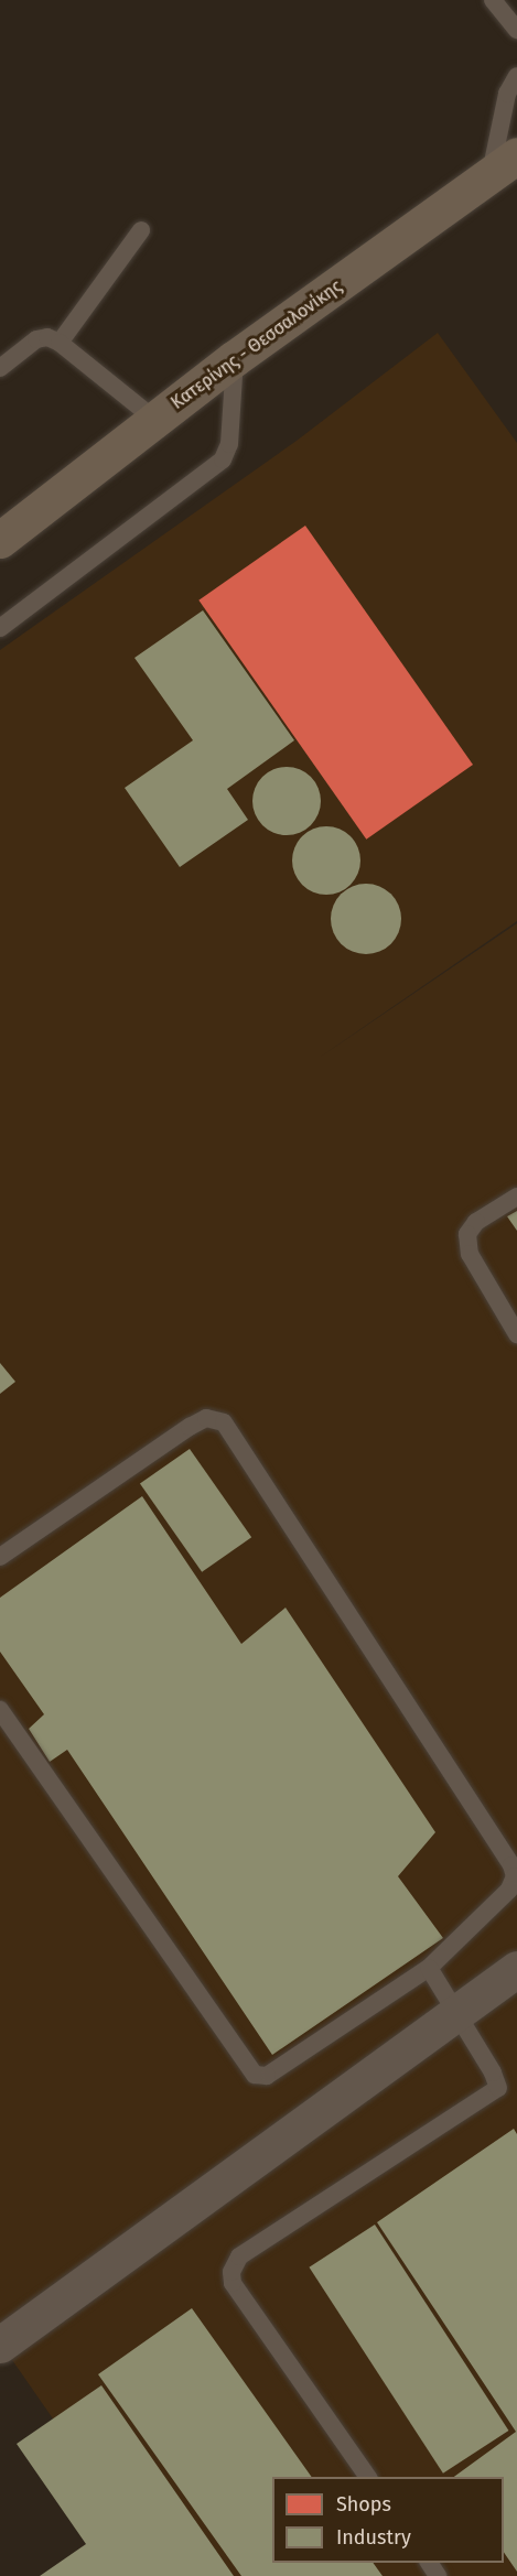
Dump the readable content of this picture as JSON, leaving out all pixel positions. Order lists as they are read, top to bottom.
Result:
{
  "streets": {
    "main road": ["Κατερίνης - Θεσσαλονίκης"]
  },
  "legend": ["Shops", "Industry"]
}
